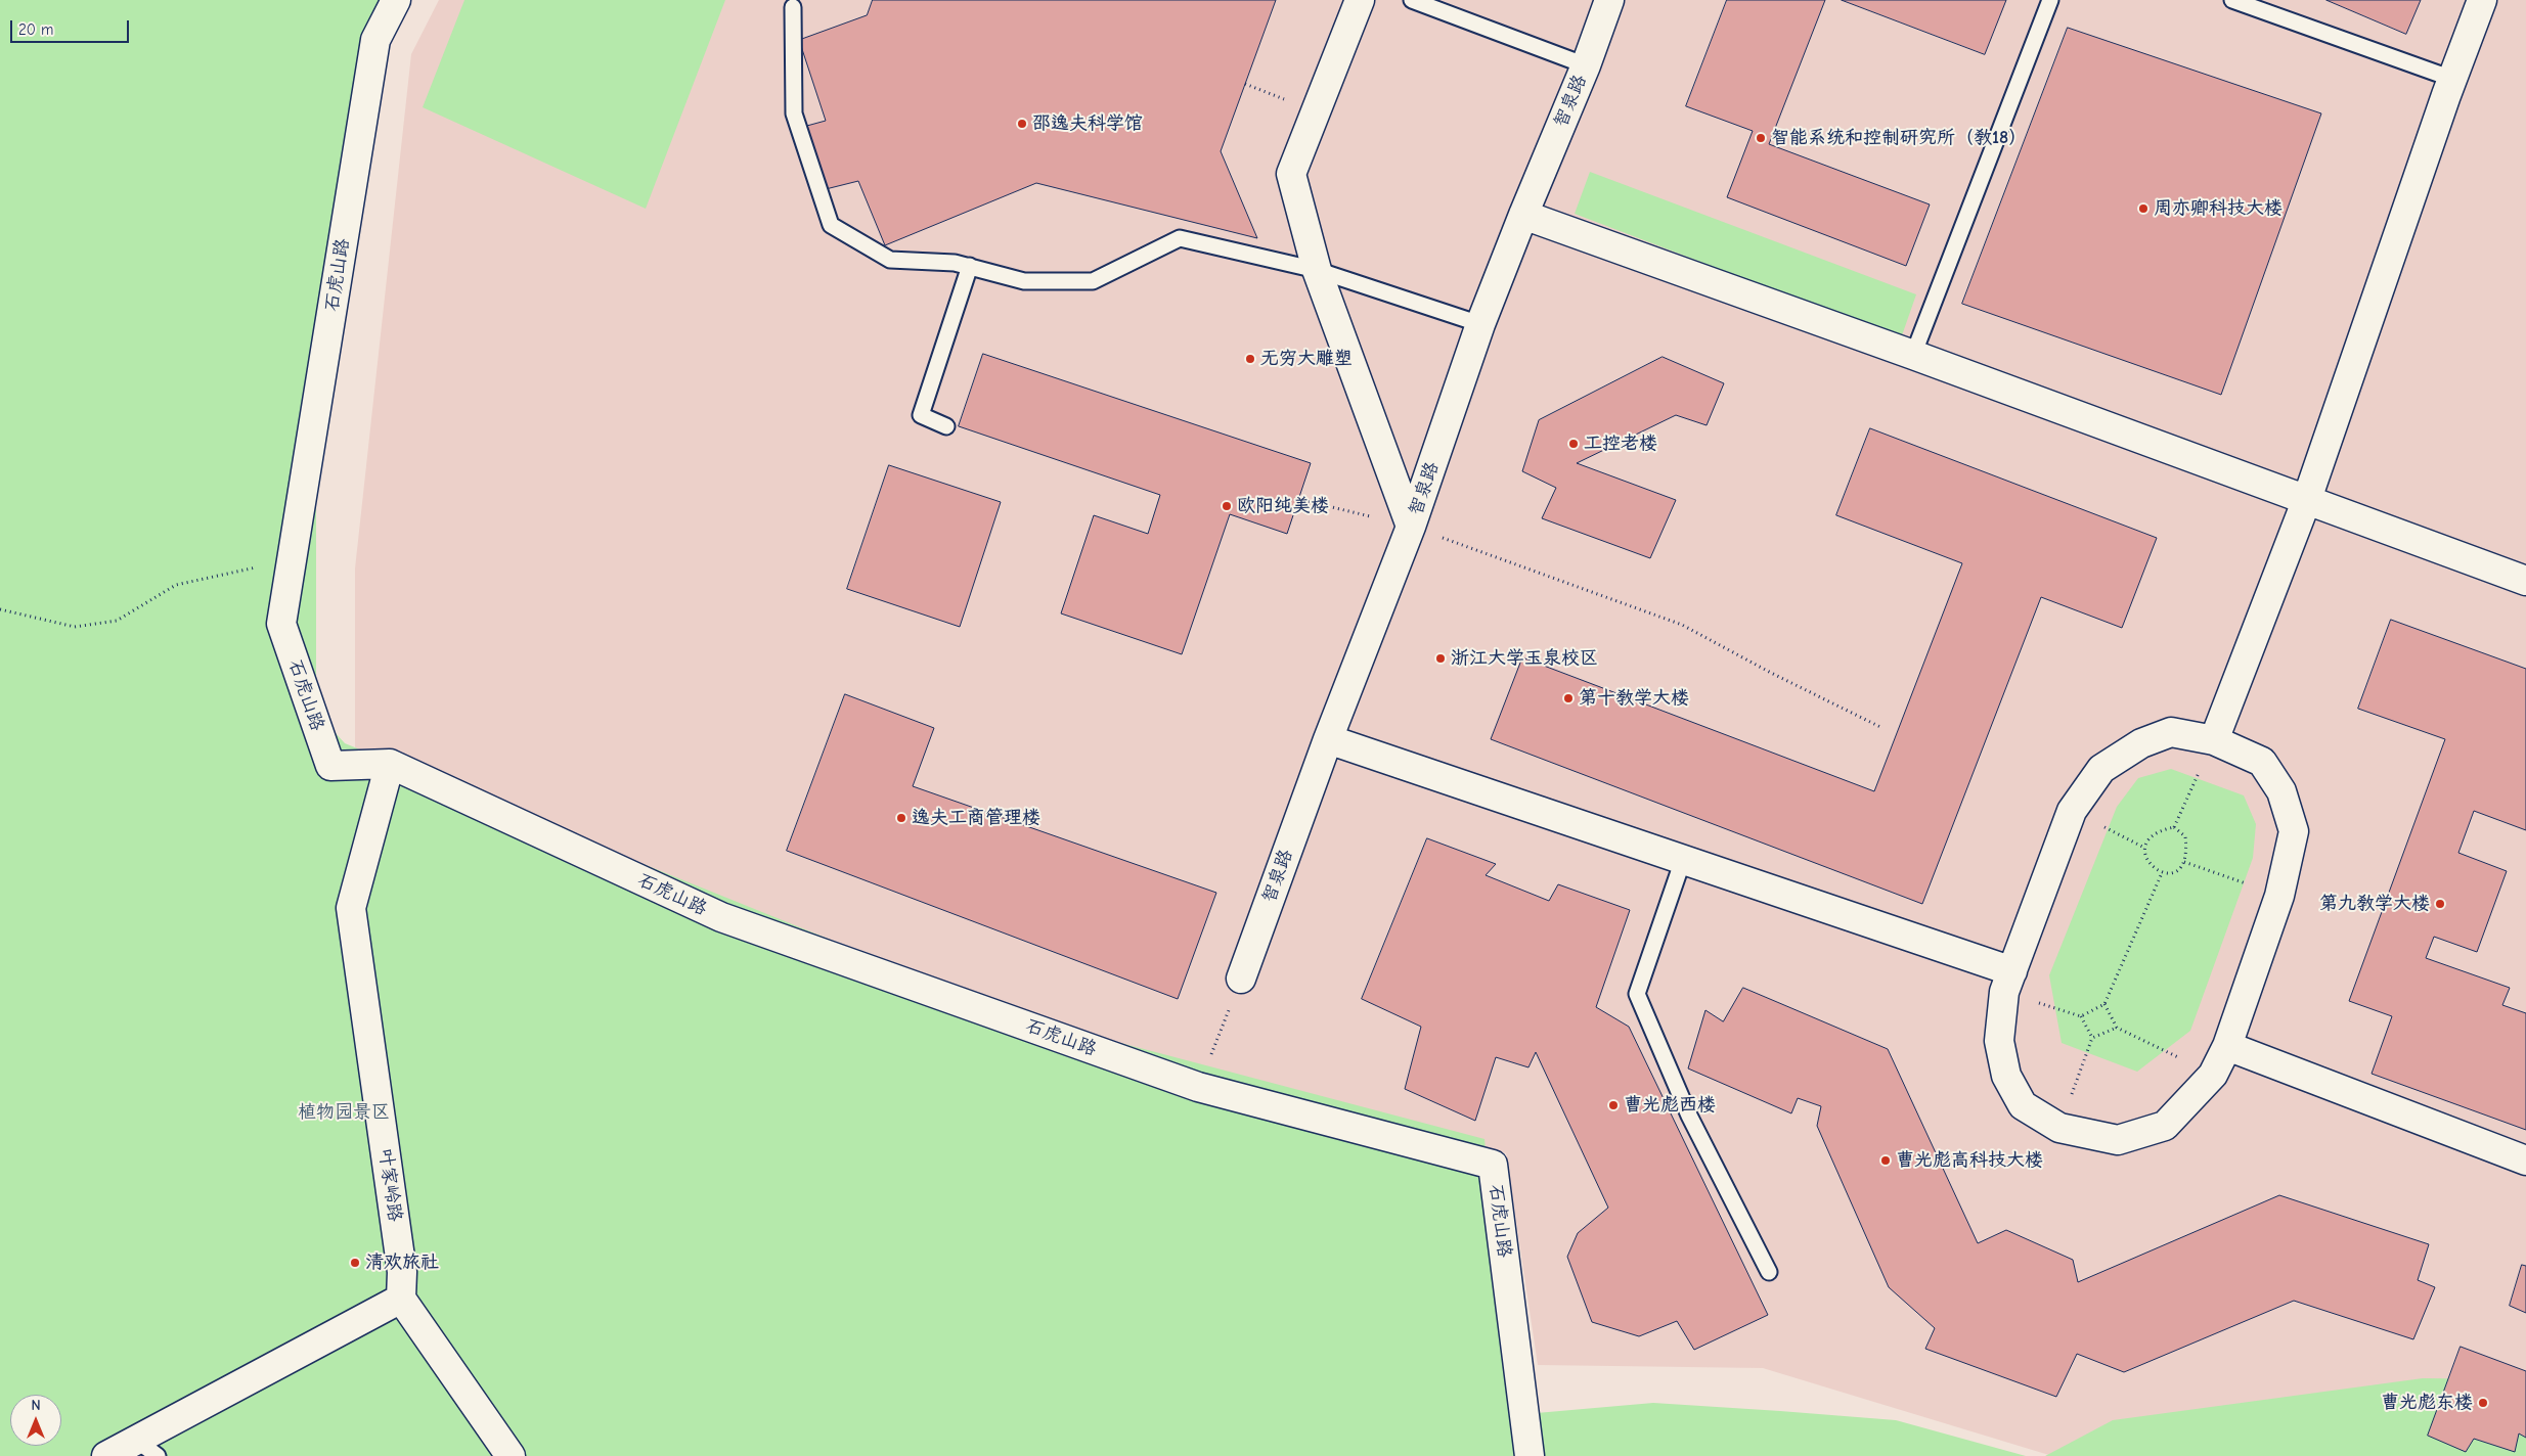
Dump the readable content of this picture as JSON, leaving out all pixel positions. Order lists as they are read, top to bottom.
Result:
{
  "streets": {
    "street": ["智泉路", "石虎山路", "叶家岭路"]
  },
  "crossings": [
    ["石虎山路", "叶家岭路"]
  ],
  "parks": ["植物园景区"],
  "places": [
    "邵逸夫科学馆",
    "智能系统和控制研究所（教18）",
    "周亦卿科技大楼",
    "无穷大雕塑",
    "工控老楼",
    "欧阳纯美楼",
    "浙江大学玉泉校区",
    "第十教学大楼",
    "逸夫工商管理楼",
    "第九教学大楼",
    "曹光彪西楼",
    "曹光彪高科技大楼",
    "清欢旅社",
    "曹光彪东楼"
  ],
  "scale_bar": "20 m",
  "north": "top"
}
